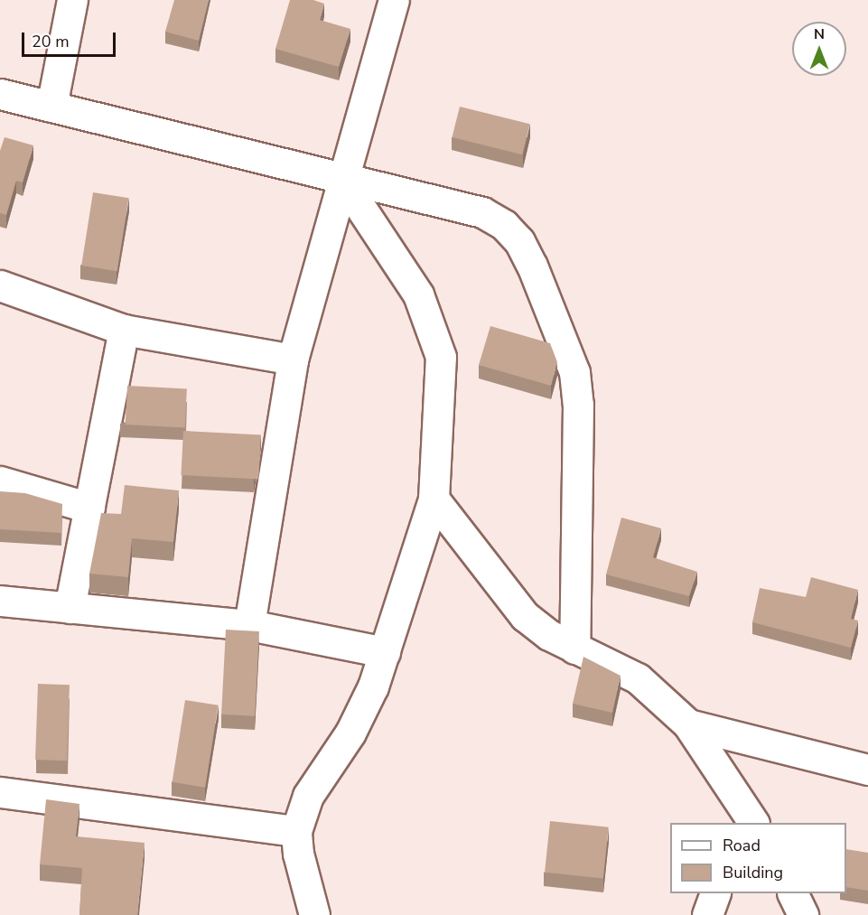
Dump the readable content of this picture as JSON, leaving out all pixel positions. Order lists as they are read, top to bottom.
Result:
{
  "legend": ["Road", "Building"],
  "scale_bar": "20 m",
  "north": "top"
}
